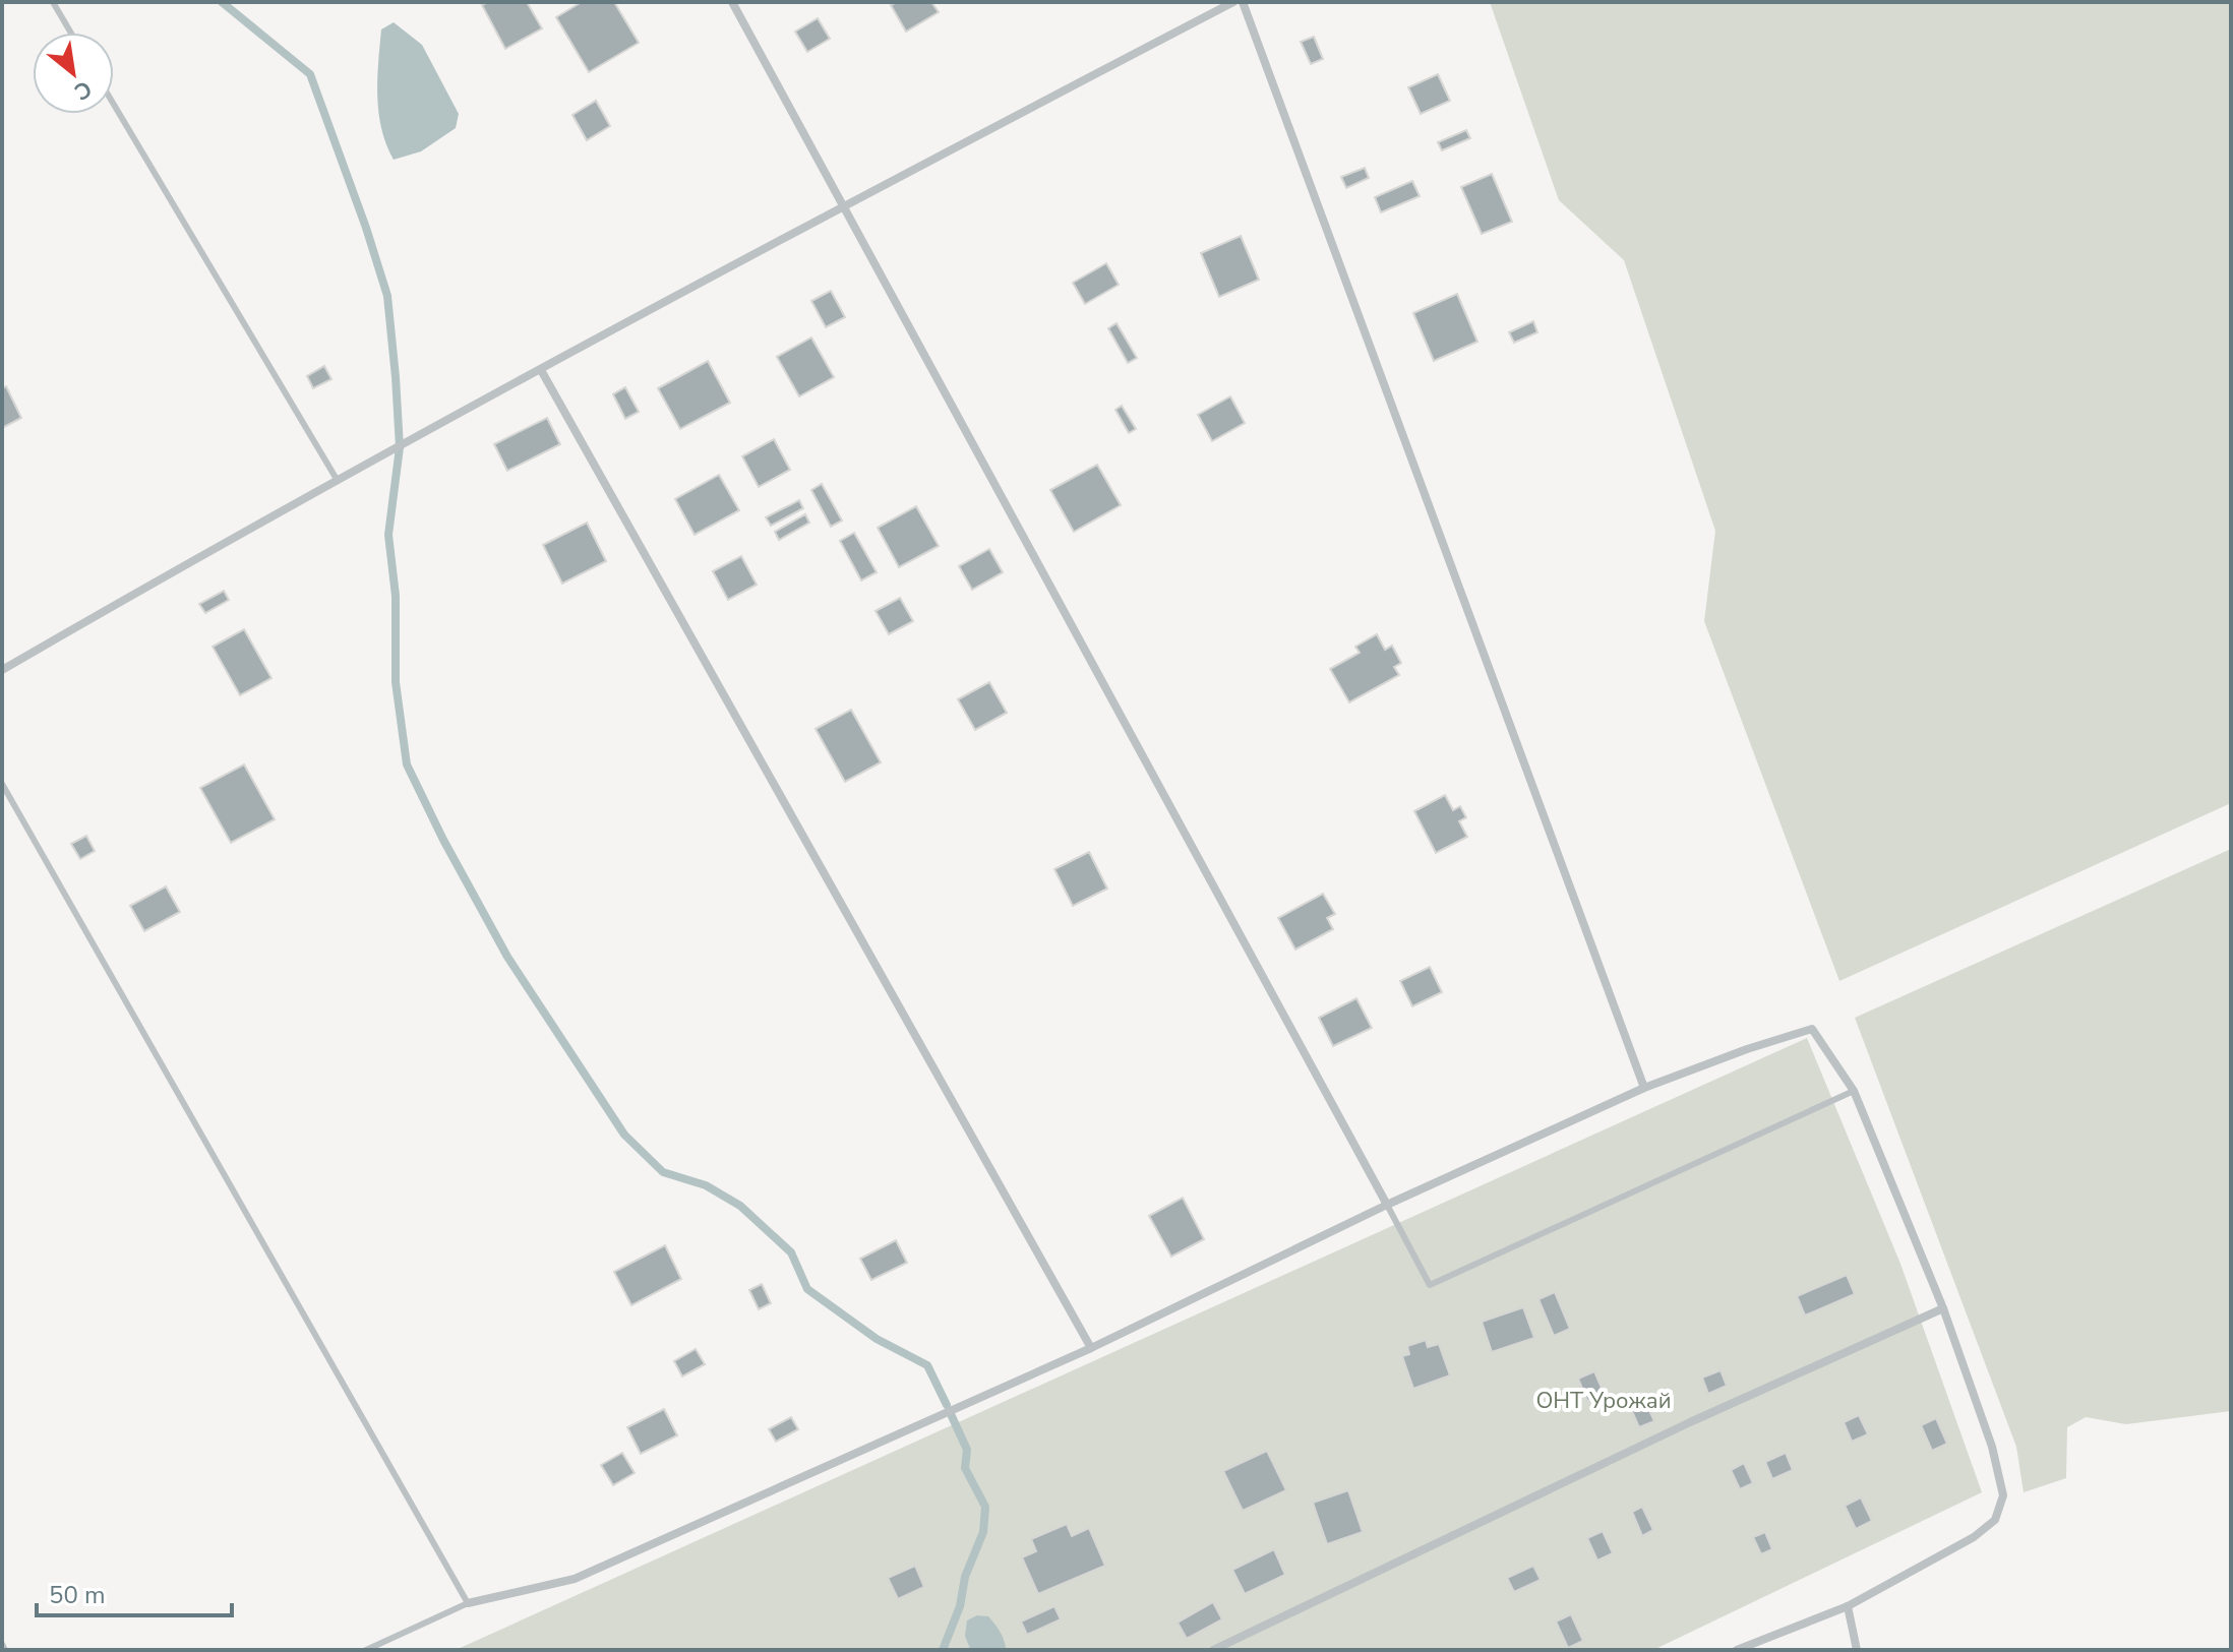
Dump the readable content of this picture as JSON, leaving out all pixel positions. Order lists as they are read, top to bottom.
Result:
{
  "parks": ["ОНТ Урожай"],
  "scale_bar": "50 m",
  "north": "bottom right"
}
